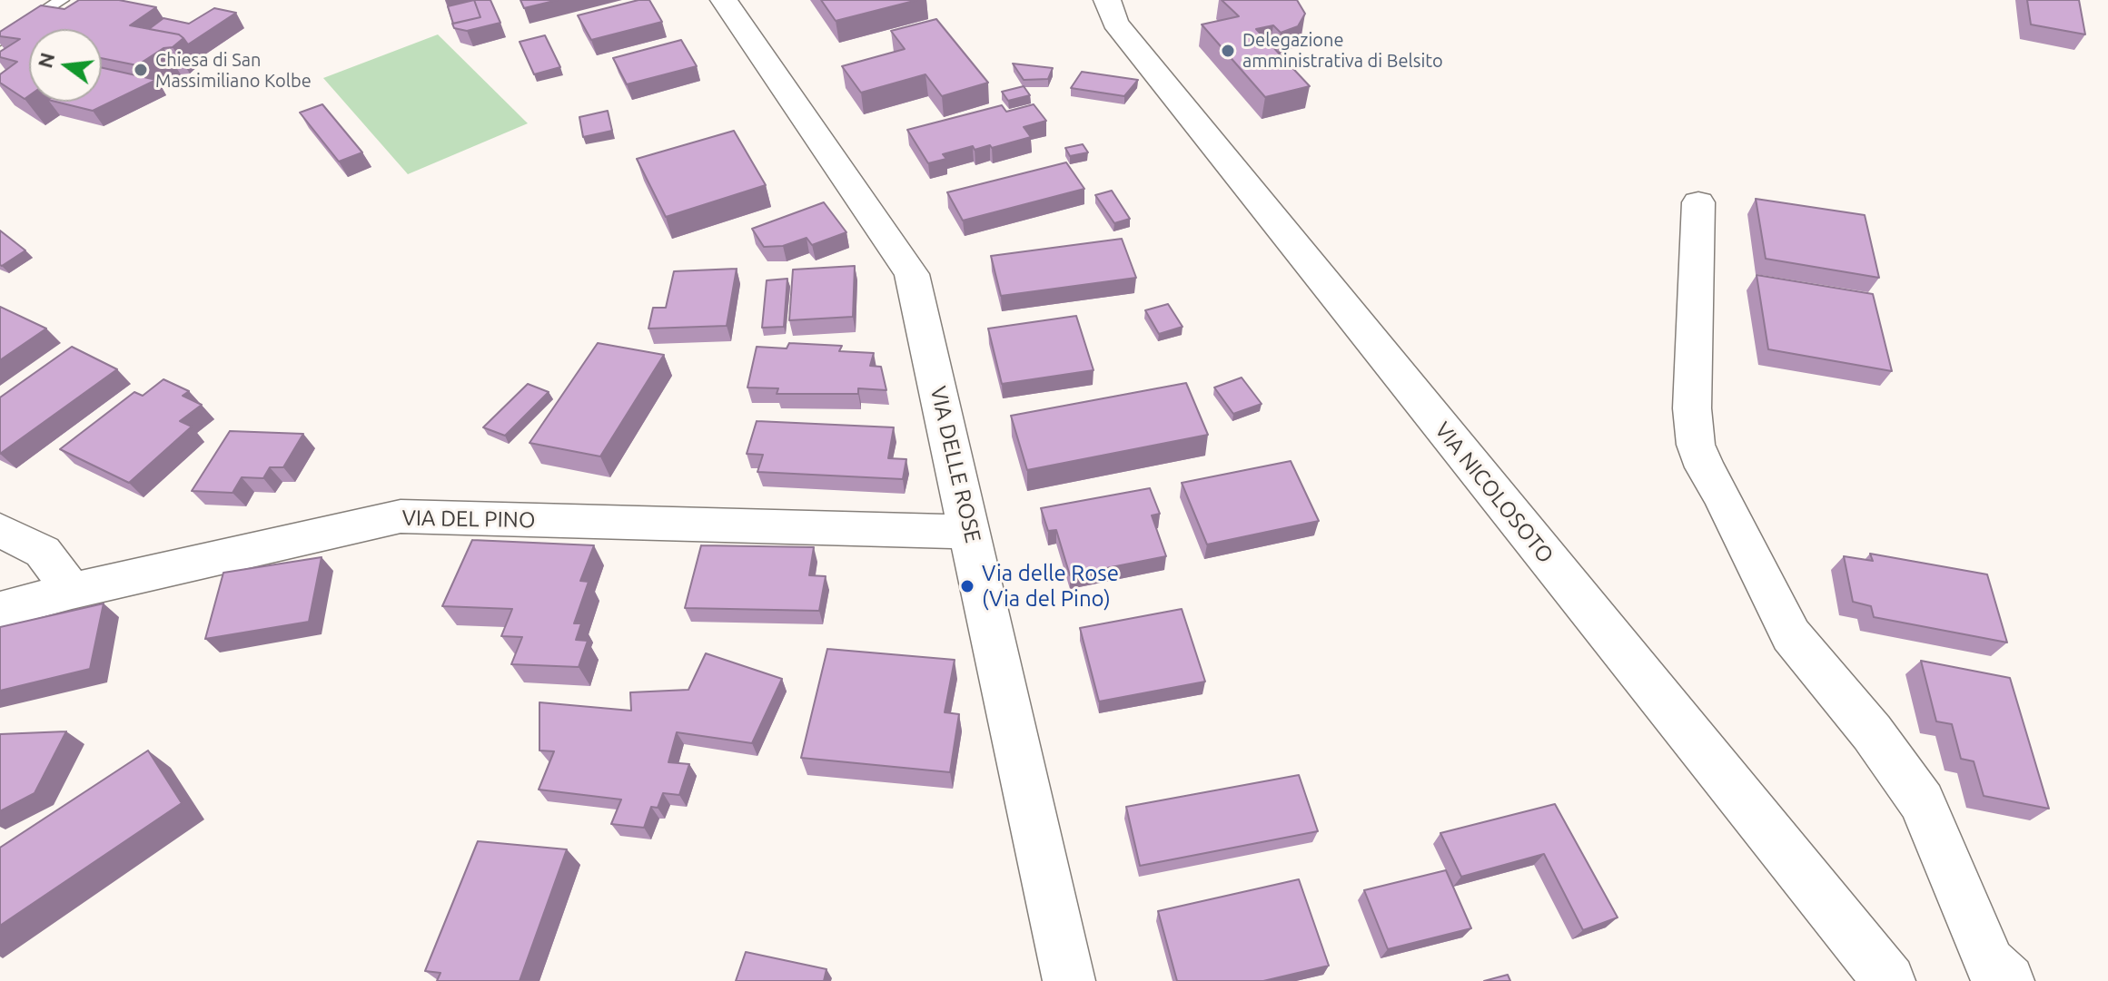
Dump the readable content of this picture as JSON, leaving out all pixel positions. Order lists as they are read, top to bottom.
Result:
{
  "streets": {
    "street": ["VIA DELLE ROSE", "VIA NICOLOSOTO", "VIA DEL PINO"]
  },
  "crossings": [
    ["VIA DELLE ROSE", "VIA DEL PINO"]
  ],
  "places": ["Delegazione amministrativa di Belsito", "Chiesa di San Massimiliano Kolbe", "Via delle Rose (Via del Pino)"],
  "north": "left"
}
